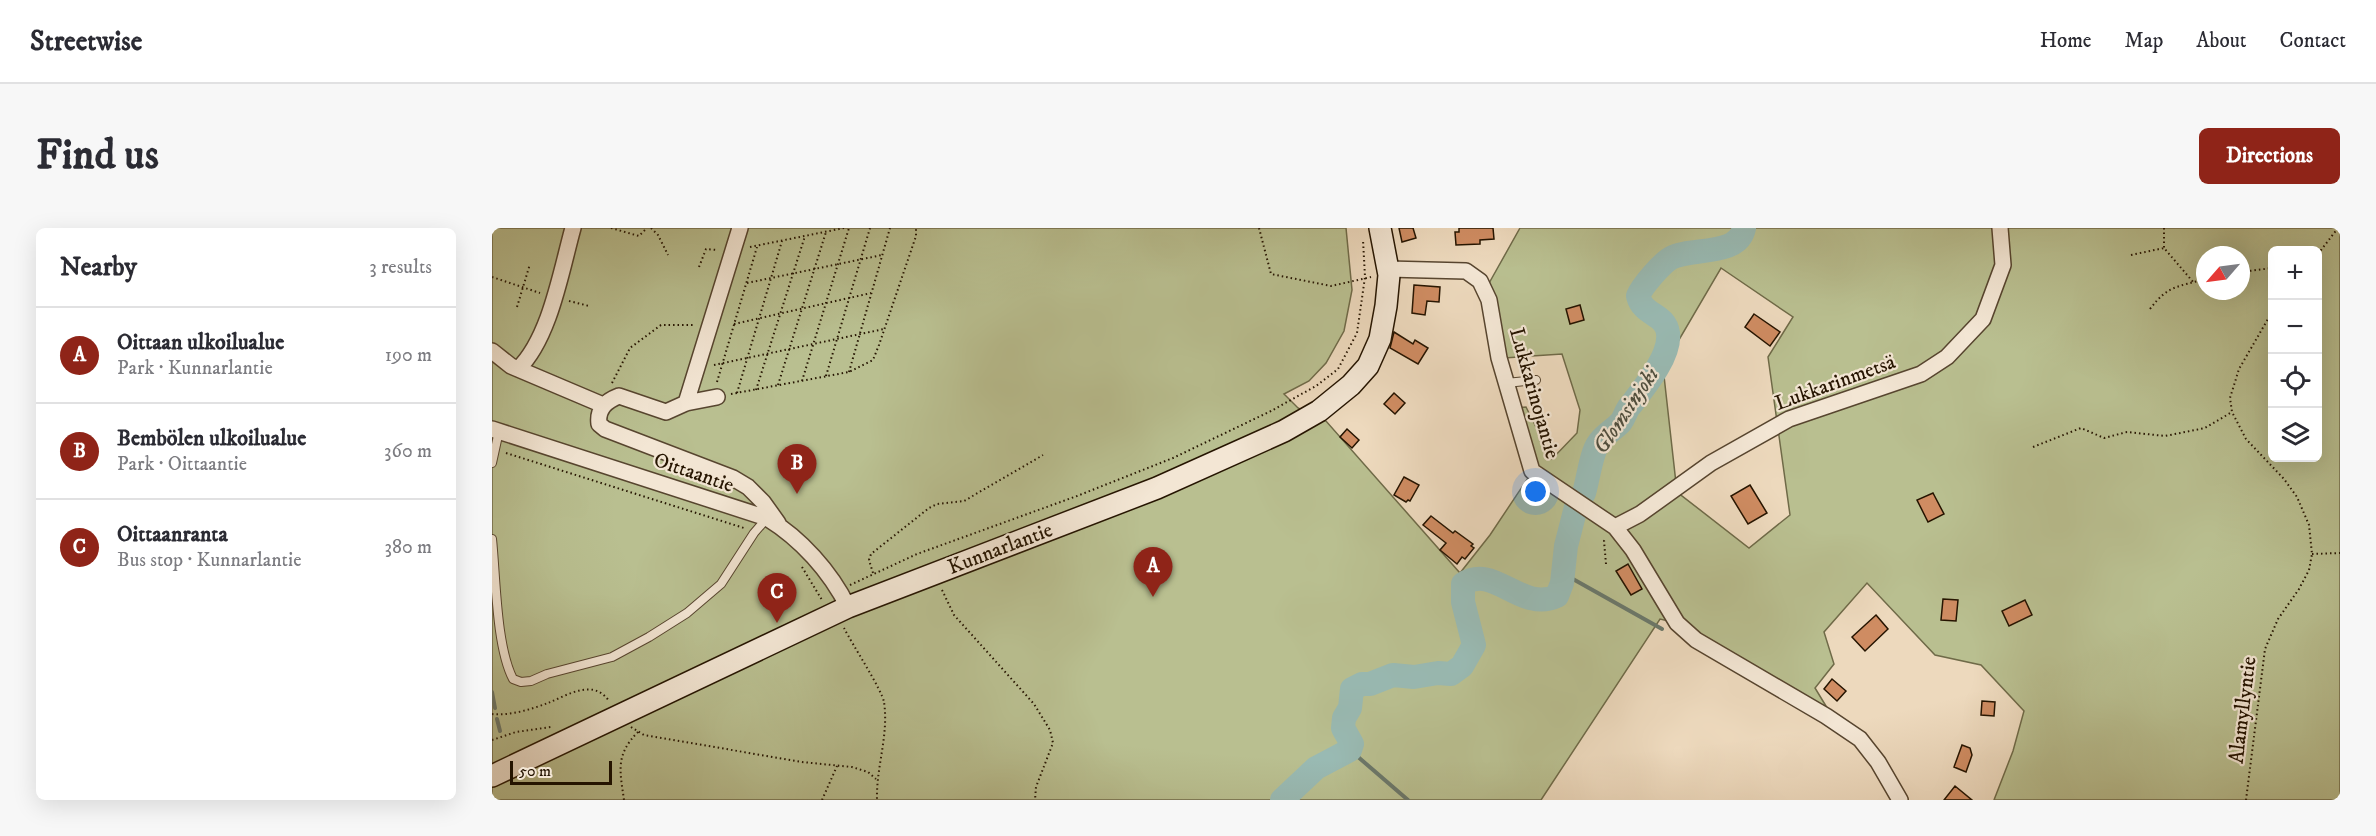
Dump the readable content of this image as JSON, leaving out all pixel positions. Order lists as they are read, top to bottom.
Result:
{
  "streets": {
    "main road": ["Kunnarlantie"],
    "street": ["Lukkarinmetsä", "Lukkarinojantie", "Oittaantie"],
    "path": ["Alamyllyntie"]
  },
  "crossings": [
    ["Lukkarinmetsä", "Lukkarinojantie"],
    ["Lukkarinojantie", "Kunnarlantie"],
    ["Oittaantie", "Kunnarlantie"]
  ],
  "water": ["Glomsinjoki"],
  "scale_bar": "50 m",
  "north": "bottom left",
  "page": {
    "header": "Streetwise",
    "nav": [
      "Home",
      "Map",
      "About",
      "Contact"
    ],
    "buttons": "Directions",
    "title": "Find us",
    "heading": ["Nearby", "3 results"],
    "map_buttons": ["+", "−"],
    "list": [
      {
        "mark": "A",
        "name": "Oittaan ulkoilualue",
        "note": "Park · Kunnarlantie",
        "value": "190 m"
      },
      {
        "mark": "B",
        "name": "Bembölen ulkoilualue",
        "note": "Park · Oittaantie",
        "value": "360 m"
      },
      {
        "mark": "C",
        "name": "Oittaanranta",
        "note": "Bus stop · Kunnarlantie",
        "value": "380 m"
      }
    ],
    "pins": ["B", "A", "C"],
    "scale": "50 m"
  }
}
